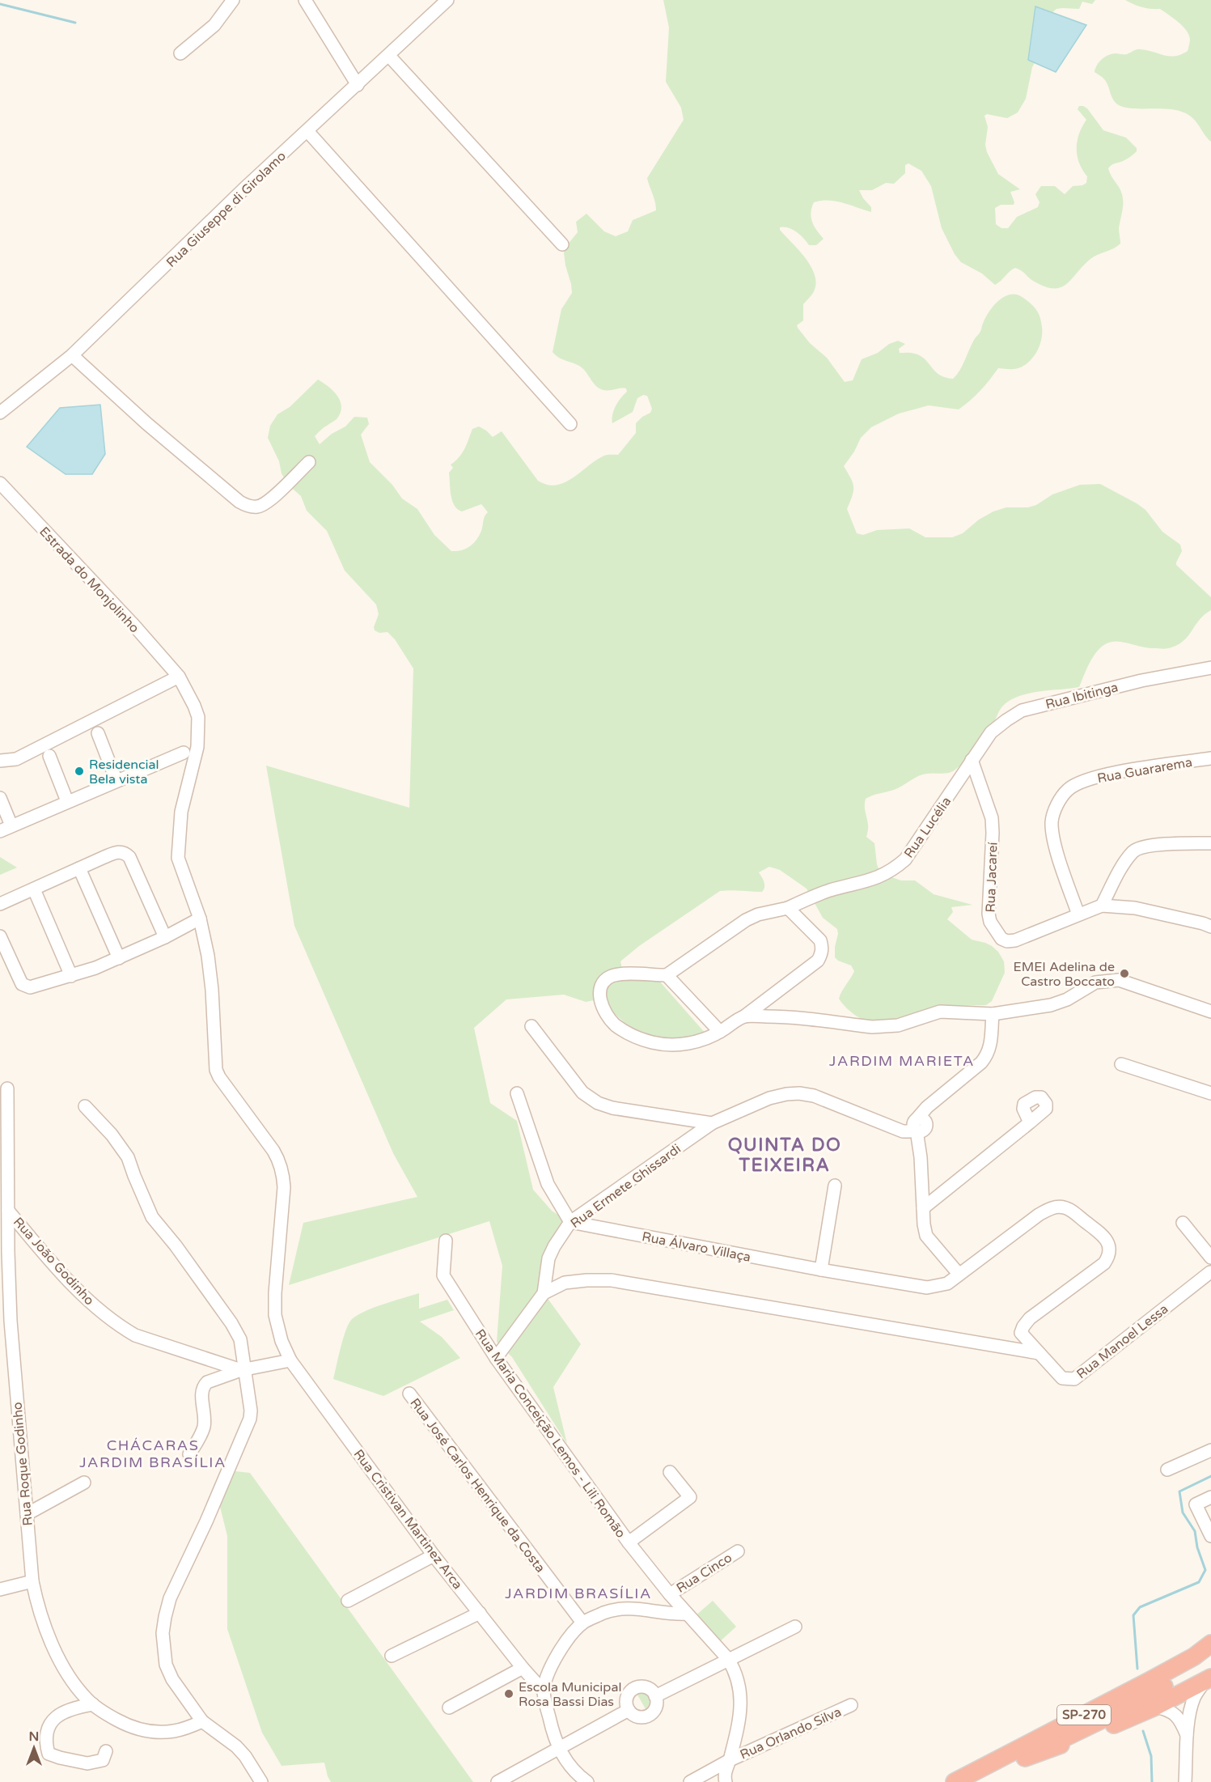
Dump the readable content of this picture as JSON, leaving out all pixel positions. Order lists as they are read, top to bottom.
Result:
{
  "streets": {
    "highway": ["SP-270"],
    "street": [
      "Rua Giuseppe di Girolamo",
      "Estrada do Monjolinho",
      "Rua Ibitinga",
      "Rua Guararema",
      "Rua Lucélia",
      "Rua Jacareí",
      "Rua Ermete Ghissardi",
      "Rua Álvaro Villaça",
      "Rua João Godinho",
      "Rua Manoel Lessa",
      "Rua Maria Conceição Lemos - Lili Romão",
      "Rua Roque Godinho",
      "Rua José Carlos Henrique da Costa",
      "Rua Cristivan Martinez Arca",
      "Rua Cinco",
      "Rua Orlando Silva"
    ]
  },
  "crossings": [
    ["Estrada do Monjolinho", "Rua Cristivan Martinez Arca"],
    ["Rua Ibitinga", "Rua Lucélia"],
    ["Rua Ibitinga", "Rua Jacareí"],
    ["Rua Guararema", "Rua Jacareí"],
    ["Rua Lucélia", "Rua Jacareí"],
    ["Rua Ermete Ghissardi", "Rua Álvaro Villaça"],
    ["Rua Ermete Ghissardi", "Rua Maria Conceição Lemos - Lili Romão"],
    ["Rua Álvaro Villaça", "Rua Manoel Lessa"],
    ["Rua João Godinho", "Rua Roque Godinho"],
    ["Rua João Godinho", "Rua Cristivan Martinez Arca"],
    ["Rua Maria Conceição Lemos - Lili Romão", "Rua Cinco"],
    ["Rua Maria Conceição Lemos - Lili Romão", "Rua Orlando Silva"]
  ],
  "districts": [
    "JARDIM MARIETA",
    "QUINTA DO TEIXEIRA",
    "CHÁCARAS JARDIM BRASÍLIA",
    "JARDIM BRASÍLIA"
  ],
  "places": ["Residencial Bela vista", "EMEI Adelina de Castro Boccato", "Escola Municipal Rosa Bassi Dias"],
  "north": "top"
}
